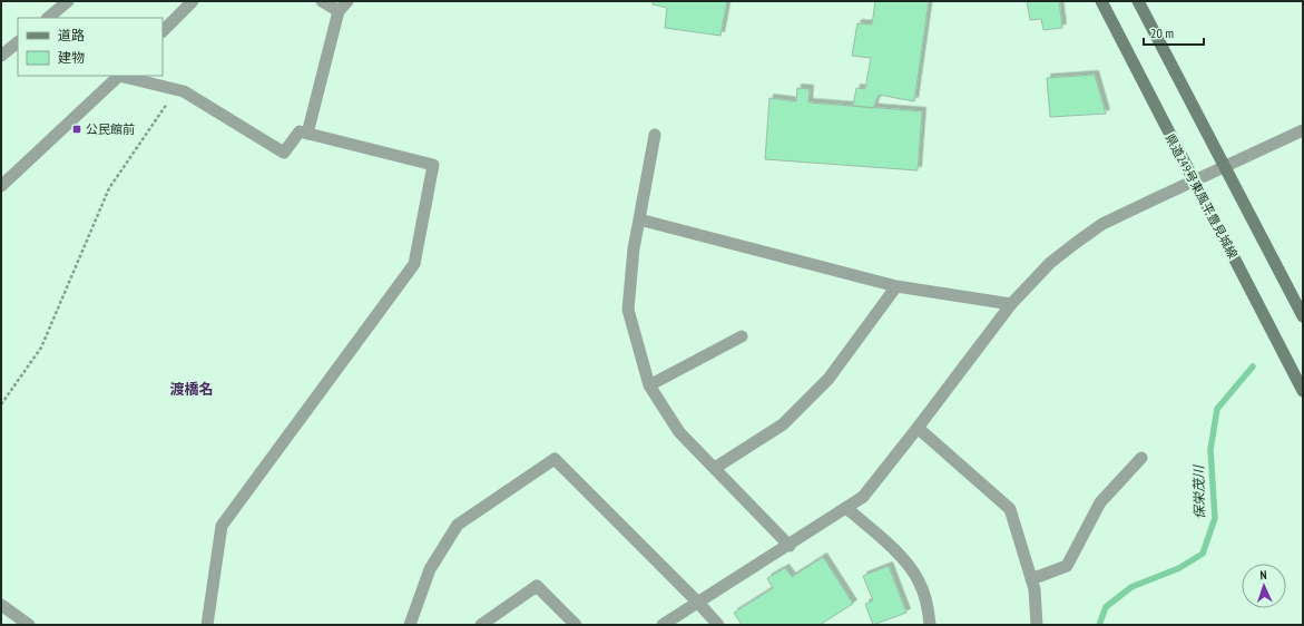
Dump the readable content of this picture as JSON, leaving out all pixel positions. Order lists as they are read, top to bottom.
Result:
{
  "streets": {
    "main road": ["県道249号東風平豊見城線"]
  },
  "districts": ["渡橋名"],
  "water": ["保栄茂川"],
  "places": {
    "transit": ["公民館前"]
  },
  "legend": ["道路", "建物"],
  "scale_bar": "20 m",
  "north": "top"
}
